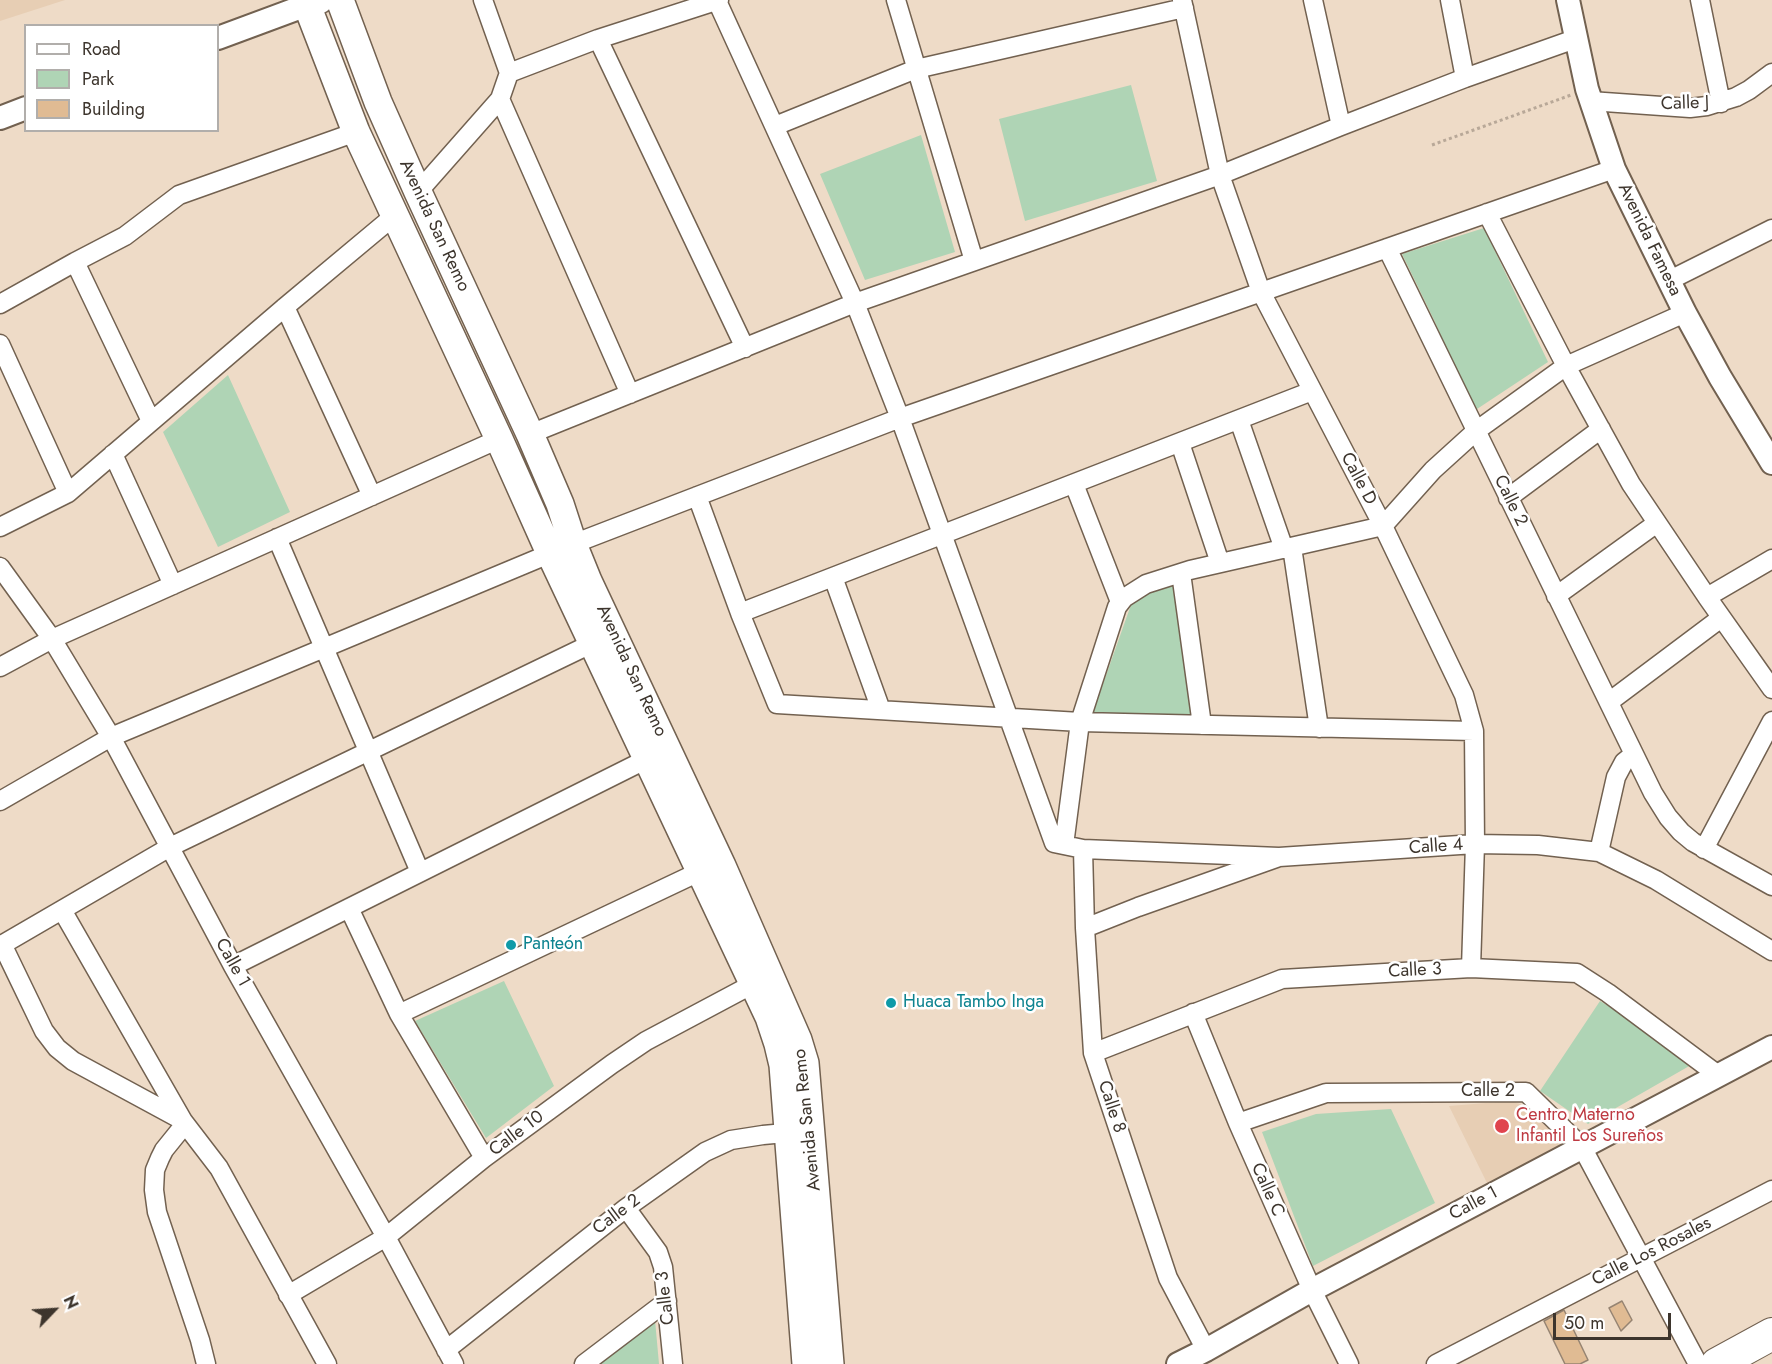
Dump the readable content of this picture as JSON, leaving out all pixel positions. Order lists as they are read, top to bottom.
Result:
{
  "streets": {
    "main road": ["Avenida San Remo"],
    "street": [
      "Calle J",
      "Avenida Famesa",
      "Calle D",
      "Calle 2",
      "Calle 4",
      "Calle 1",
      "Calle 3",
      "Calle 8",
      "Calle 10",
      "Calle C",
      "Calle Los Rosales"
    ]
  },
  "crossings": [
    ["Calle J", "Avenida Famesa"],
    ["Avenida San Remo", "Calle 2"],
    ["Avenida San Remo", "Calle 10"],
    ["Calle D", "Calle 4"],
    ["Calle D", "Calle 3"],
    ["Calle 2", "Calle 1"],
    ["Calle 2", "Calle 3"],
    ["Calle 2", "Calle C"],
    ["Calle 2", "Calle Los Rosales"],
    ["Calle 4", "Calle 8"],
    ["Calle 1", "Calle 3"],
    ["Calle 1", "Calle 8"],
    ["Calle 1", "Calle 10"],
    ["Calle 1", "Calle C"],
    ["Calle 3", "Calle 8"],
    ["Calle 3", "Calle C"]
  ],
  "places": ["Panteón", "Huaca Tambo Inga", "Centro Materno Infantil Los Sureños"],
  "legend": ["Road", "Park", "Building"],
  "scale_bar": "50 m",
  "north": "top right"
}
